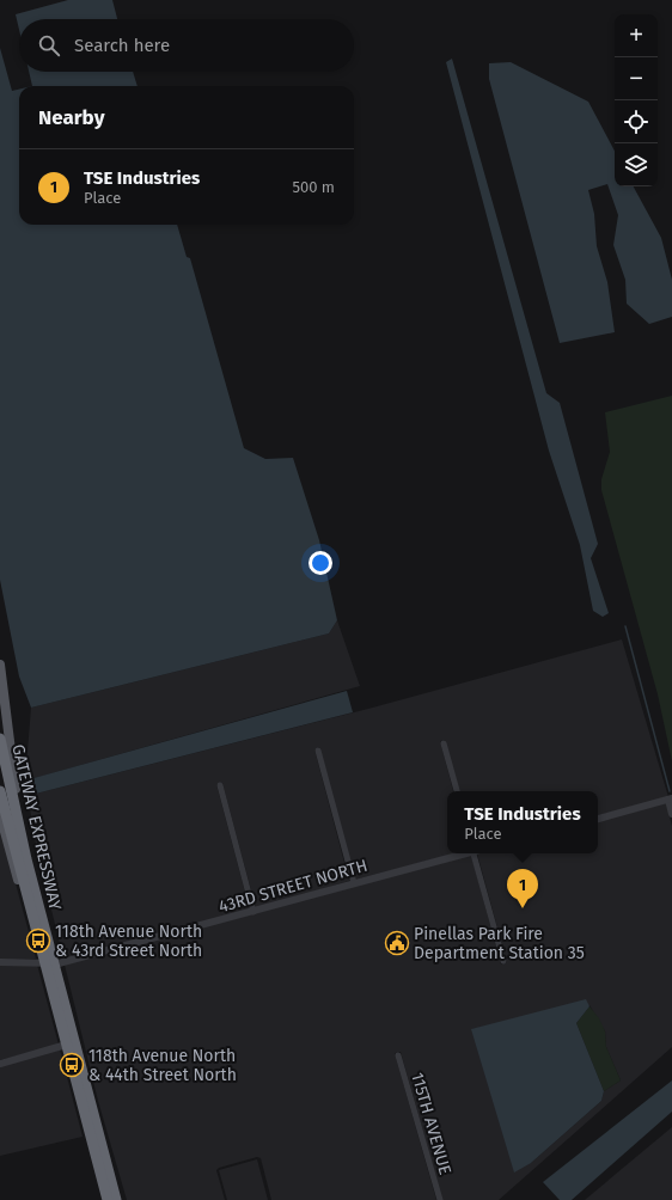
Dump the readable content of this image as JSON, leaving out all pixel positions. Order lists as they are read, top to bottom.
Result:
{
  "streets": {
    "highway": ["GATEWAY EXPRESSWAY"],
    "street": ["43RD STREET NORTH", "115TH AVENUE"]
  },
  "places": {
    "bus stop": ["118th Avenue North & 43rd Street North", "118th Avenue North & 44th Street North"],
    "public building": ["Pinellas Park Fire Department Station 35"]
  },
  "page": {
    "map_buttons": ["+", "−"],
    "search": "Search here",
    "heading": "Nearby",
    "list": [
      {
        "mark": "1",
        "name": "TSE Industries",
        "note": "Place",
        "value": "500 m"
      }
    ],
    "popup": ["TSE Industries", "Place"],
    "pins": "1"
  }
}
